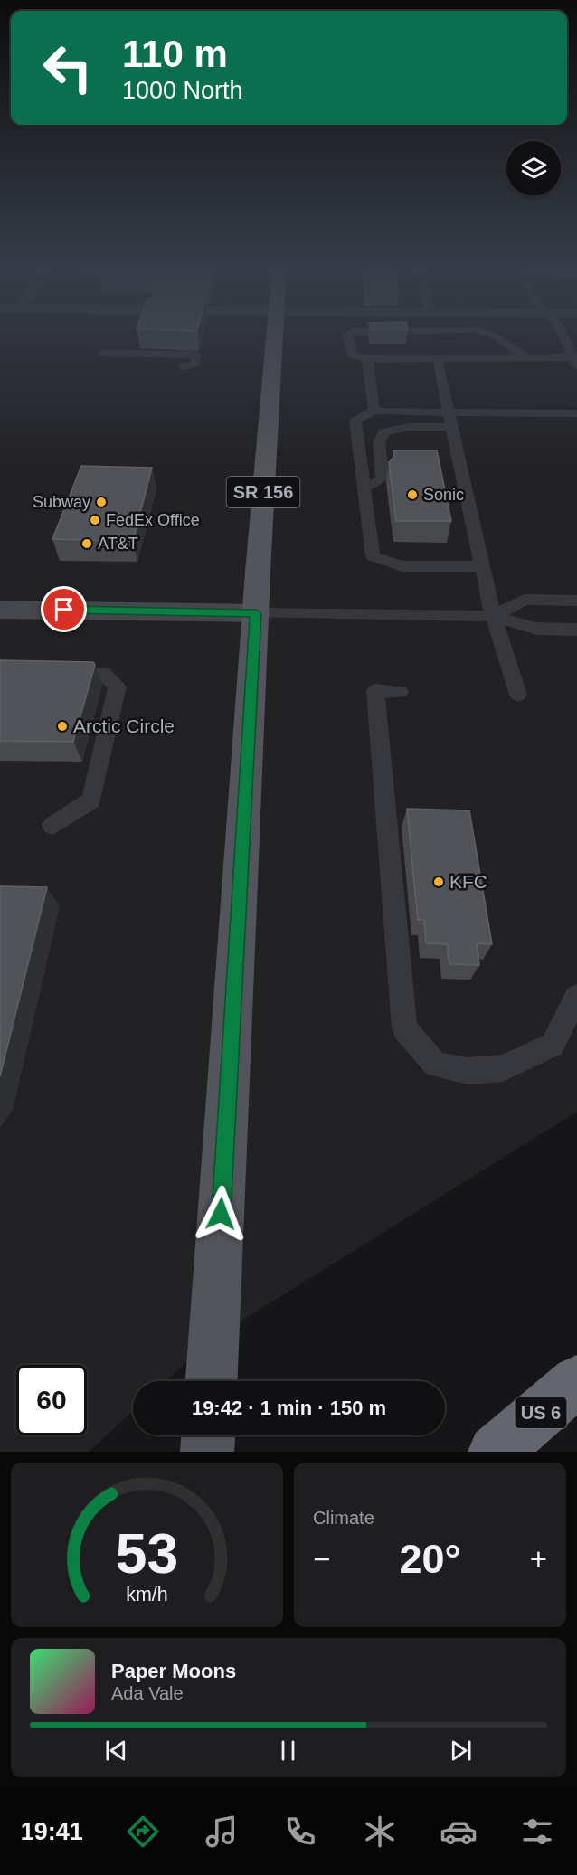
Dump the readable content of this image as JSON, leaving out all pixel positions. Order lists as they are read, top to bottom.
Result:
{
  "streets": {
    "highway": ["US 6"],
    "main road": ["SR 156"]
  },
  "places": [
    "Sonic",
    "Subway",
    "FedEx Office",
    "AT&T",
    "Arctic Circle",
    "KFC"
  ],
  "page": {
    "turn": ["110 m", "1000 North"],
    "limit": "60",
    "trip": "19:42 · 1 min · 150 m",
    "tile": "Climate",
    "heat": ["−", "20°", "+"],
    "song": ["Paper Moons", "Ada Vale"],
    "tabs": "19:41",
    "gauge": ["53", "km/h"]
  }
}
